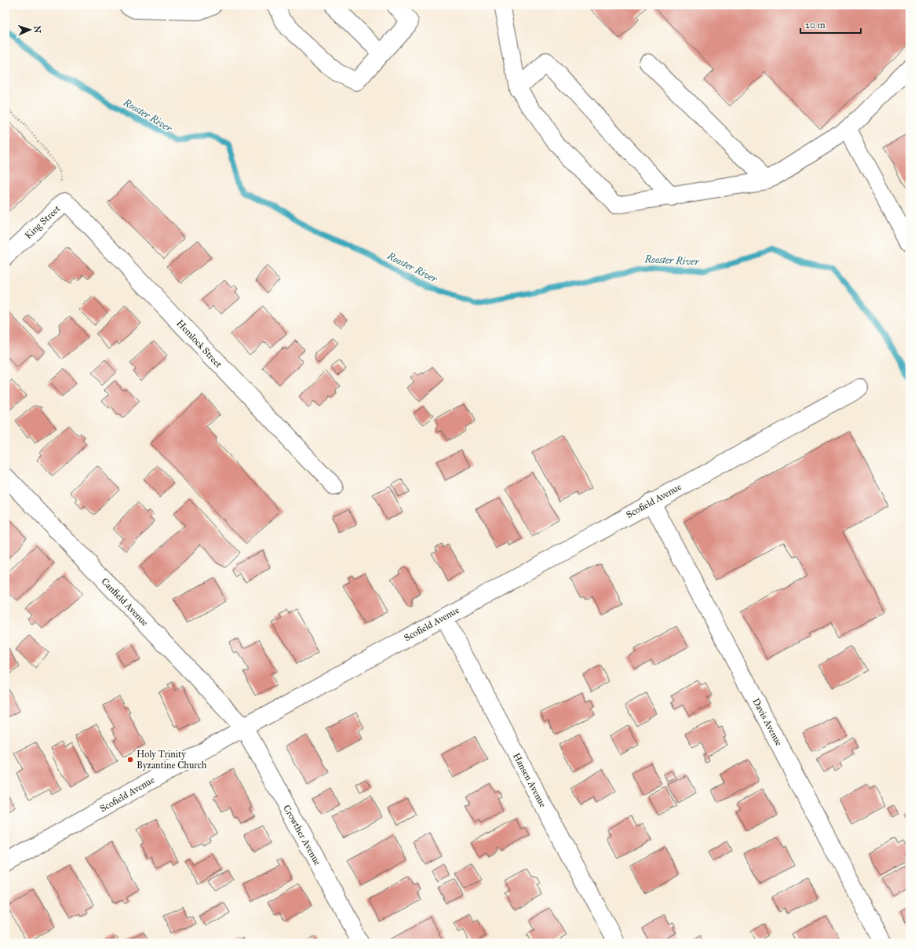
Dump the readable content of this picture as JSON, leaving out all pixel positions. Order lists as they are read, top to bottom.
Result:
{
  "streets": {
    "street": [
      "King Street",
      "Hemlock Street",
      "Scofield Avenue",
      "Canfield Avenue",
      "Davis Avenue",
      "Hansen Avenue",
      "Crowther Avenue"
    ]
  },
  "crossings": [
    ["King Street", "Hemlock Street"],
    ["Scofield Avenue", "Canfield Avenue"],
    ["Scofield Avenue", "Davis Avenue"],
    ["Scofield Avenue", "Hansen Avenue"],
    ["Scofield Avenue", "Crowther Avenue"],
    ["Canfield Avenue", "Crowther Avenue"]
  ],
  "water": ["Rooster River"],
  "places": ["Holy Trinity Byzantine Church"],
  "scale_bar": "20 m",
  "north": "right"
}
